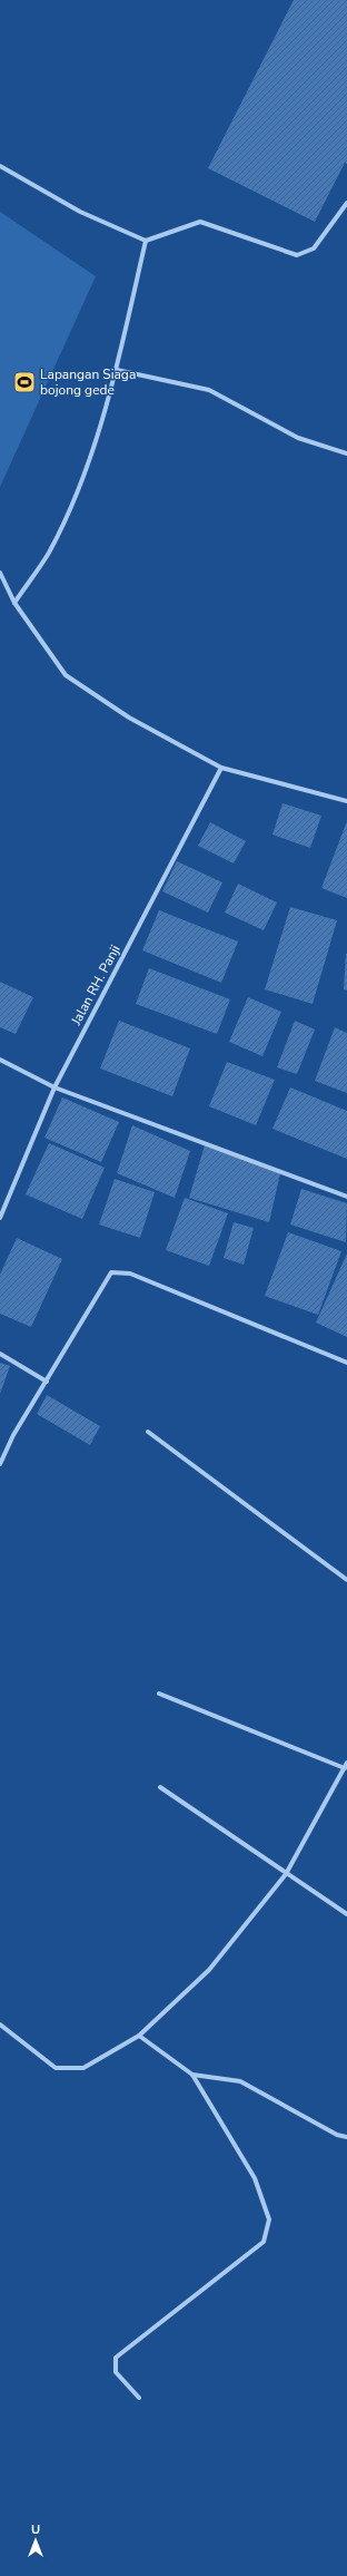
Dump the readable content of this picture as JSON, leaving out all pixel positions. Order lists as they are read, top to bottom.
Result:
{
  "streets": {
    "street": ["Jalan RH. Panji"]
  },
  "places": {
    "sports": ["Lapangan Siaga bojong gede"]
  },
  "north": "top"
}
